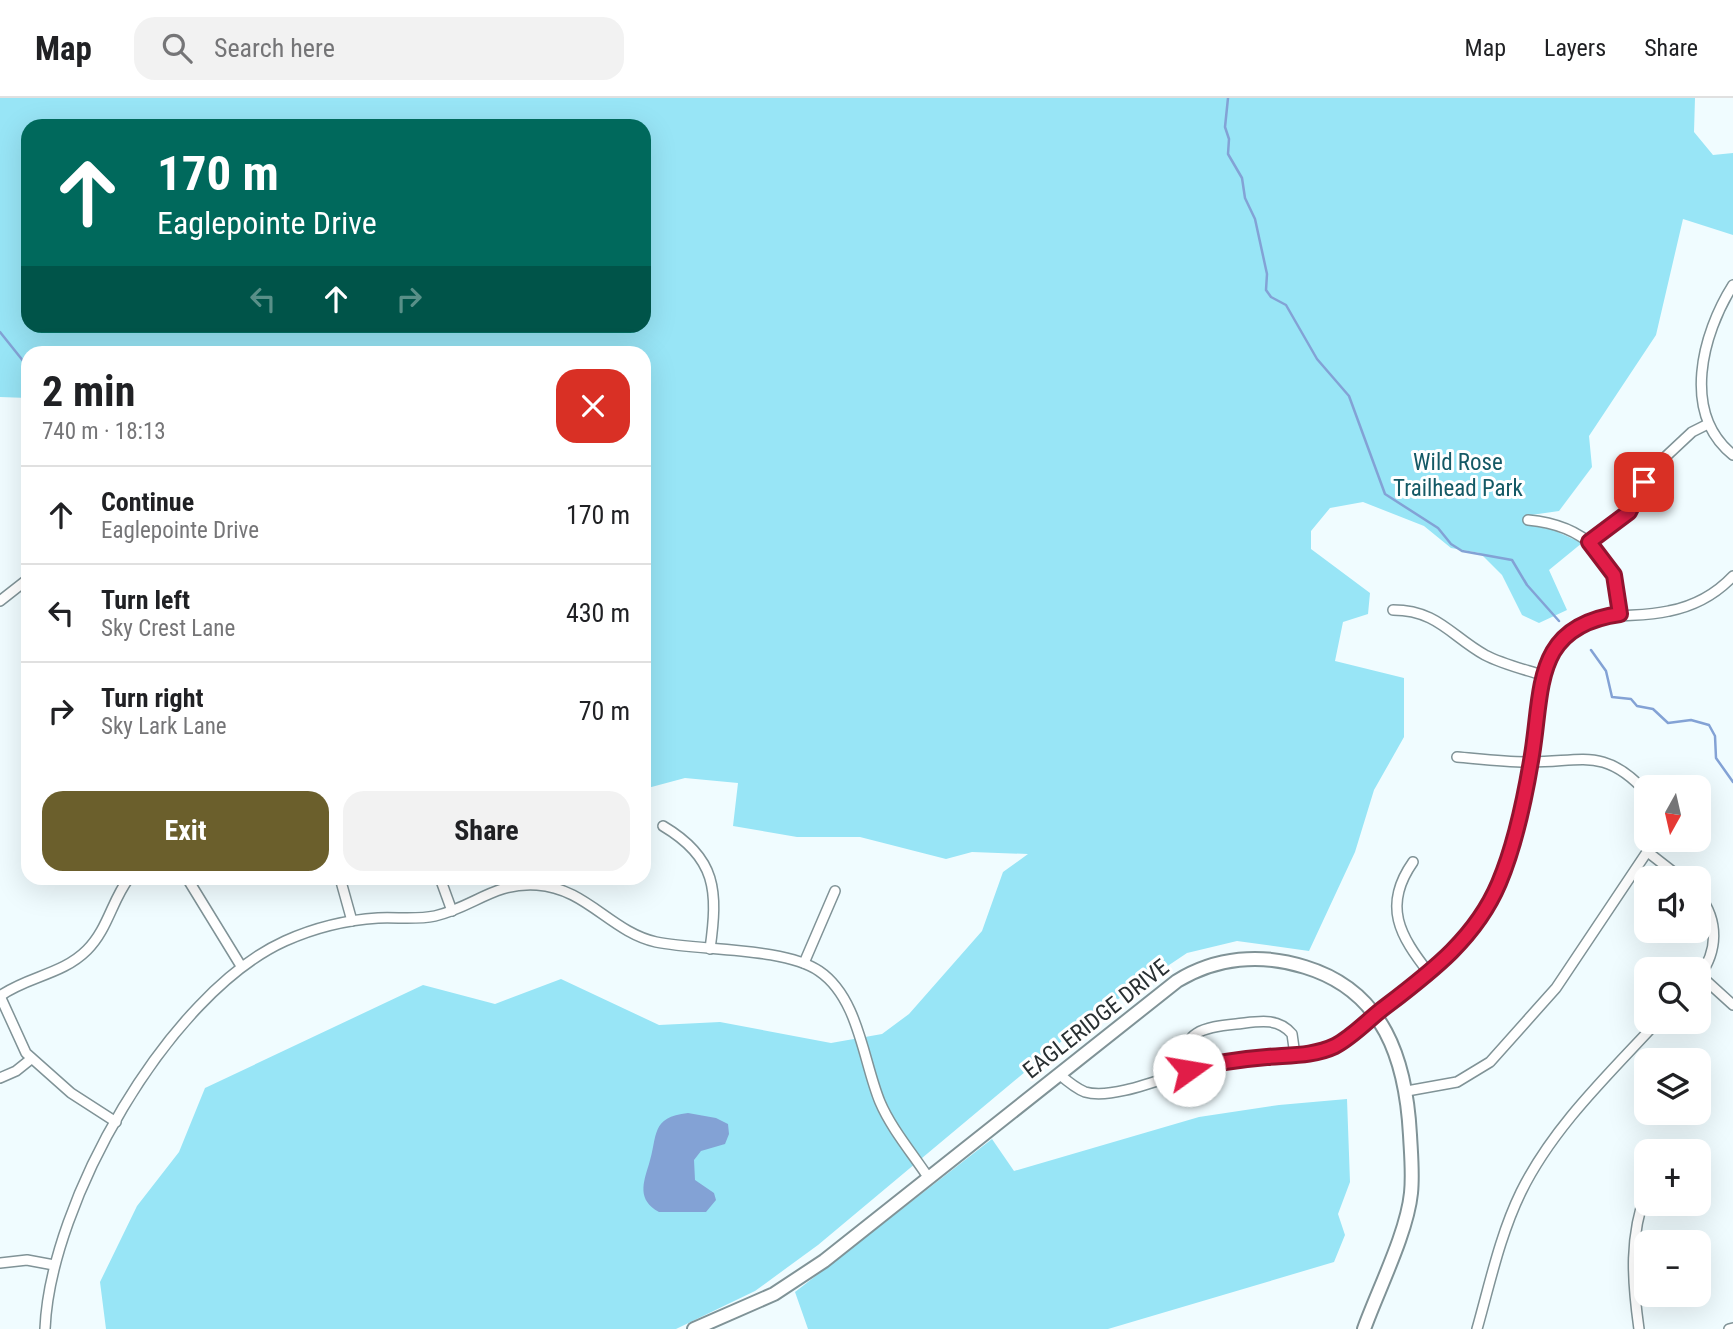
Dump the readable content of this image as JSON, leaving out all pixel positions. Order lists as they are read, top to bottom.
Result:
{
  "streets": {
    "main road": ["EAGLERIDGE DRIVE"]
  },
  "parks": ["Wild Rose Trailhead Park"],
  "north": "bottom",
  "page": {
    "header": "Map",
    "search": "Search here",
    "nav": ["Map", "Layers", "Share"],
    "turn": ["170 m", "Eaglepointe Drive"],
    "heading": ["2 min", "740 m · 18:13"],
    "list": [
      {
        "name": "Continue",
        "note": "Eaglepointe Drive",
        "value": "170 m"
      },
      {
        "name": "Turn left",
        "note": "Sky Crest Lane",
        "value": "430 m"
      },
      {
        "name": "Turn right",
        "note": "Sky Lark Lane",
        "value": "70 m"
      }
    ],
    "map_buttons": ["+", "−"],
    "buttons": ["Exit", "Share"]
  }
}
